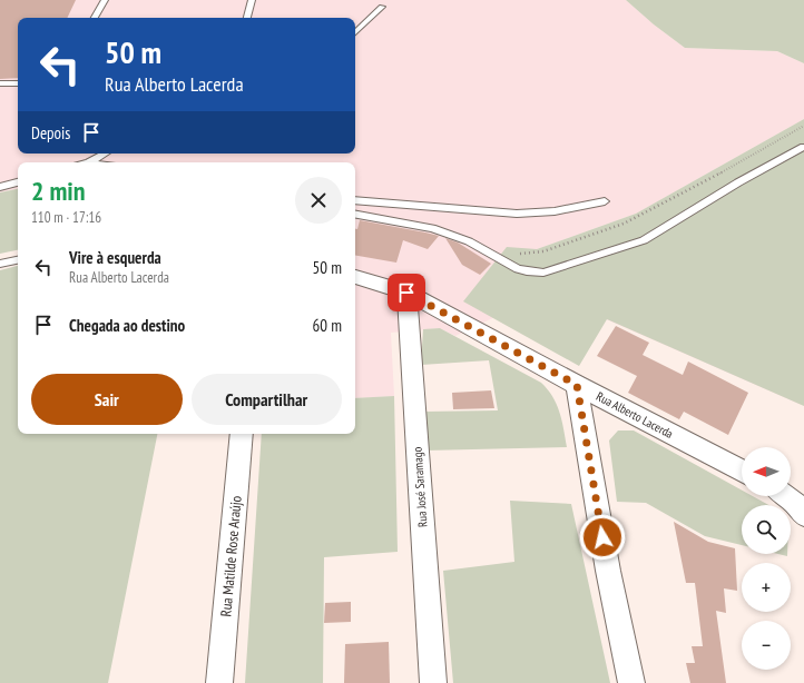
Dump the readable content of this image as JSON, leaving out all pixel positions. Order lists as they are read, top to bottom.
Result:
{
  "streets": {
    "street": ["Rua Alberto Lacerda", "Rua José Saramago", "Rua Matilde Rose Araújo"]
  },
  "crossings": [
    ["Rua Alberto Lacerda", "Rua José Saramago"]
  ],
  "north": "left",
  "page": {
    "turn": ["50 m", "Rua Alberto Lacerda"],
    "then": "Depois",
    "heading": ["2 min", "110 m · 17:16"],
    "list": [
      {
        "name": "Vire à esquerda",
        "note": "Rua Alberto Lacerda",
        "value": "50 m"
      },
      {
        "name": "Chegada ao destino",
        "value": "60 m"
      }
    ],
    "buttons": ["Sair", "Compartilhar"],
    "map_buttons": ["+", "−"]
  }
}
